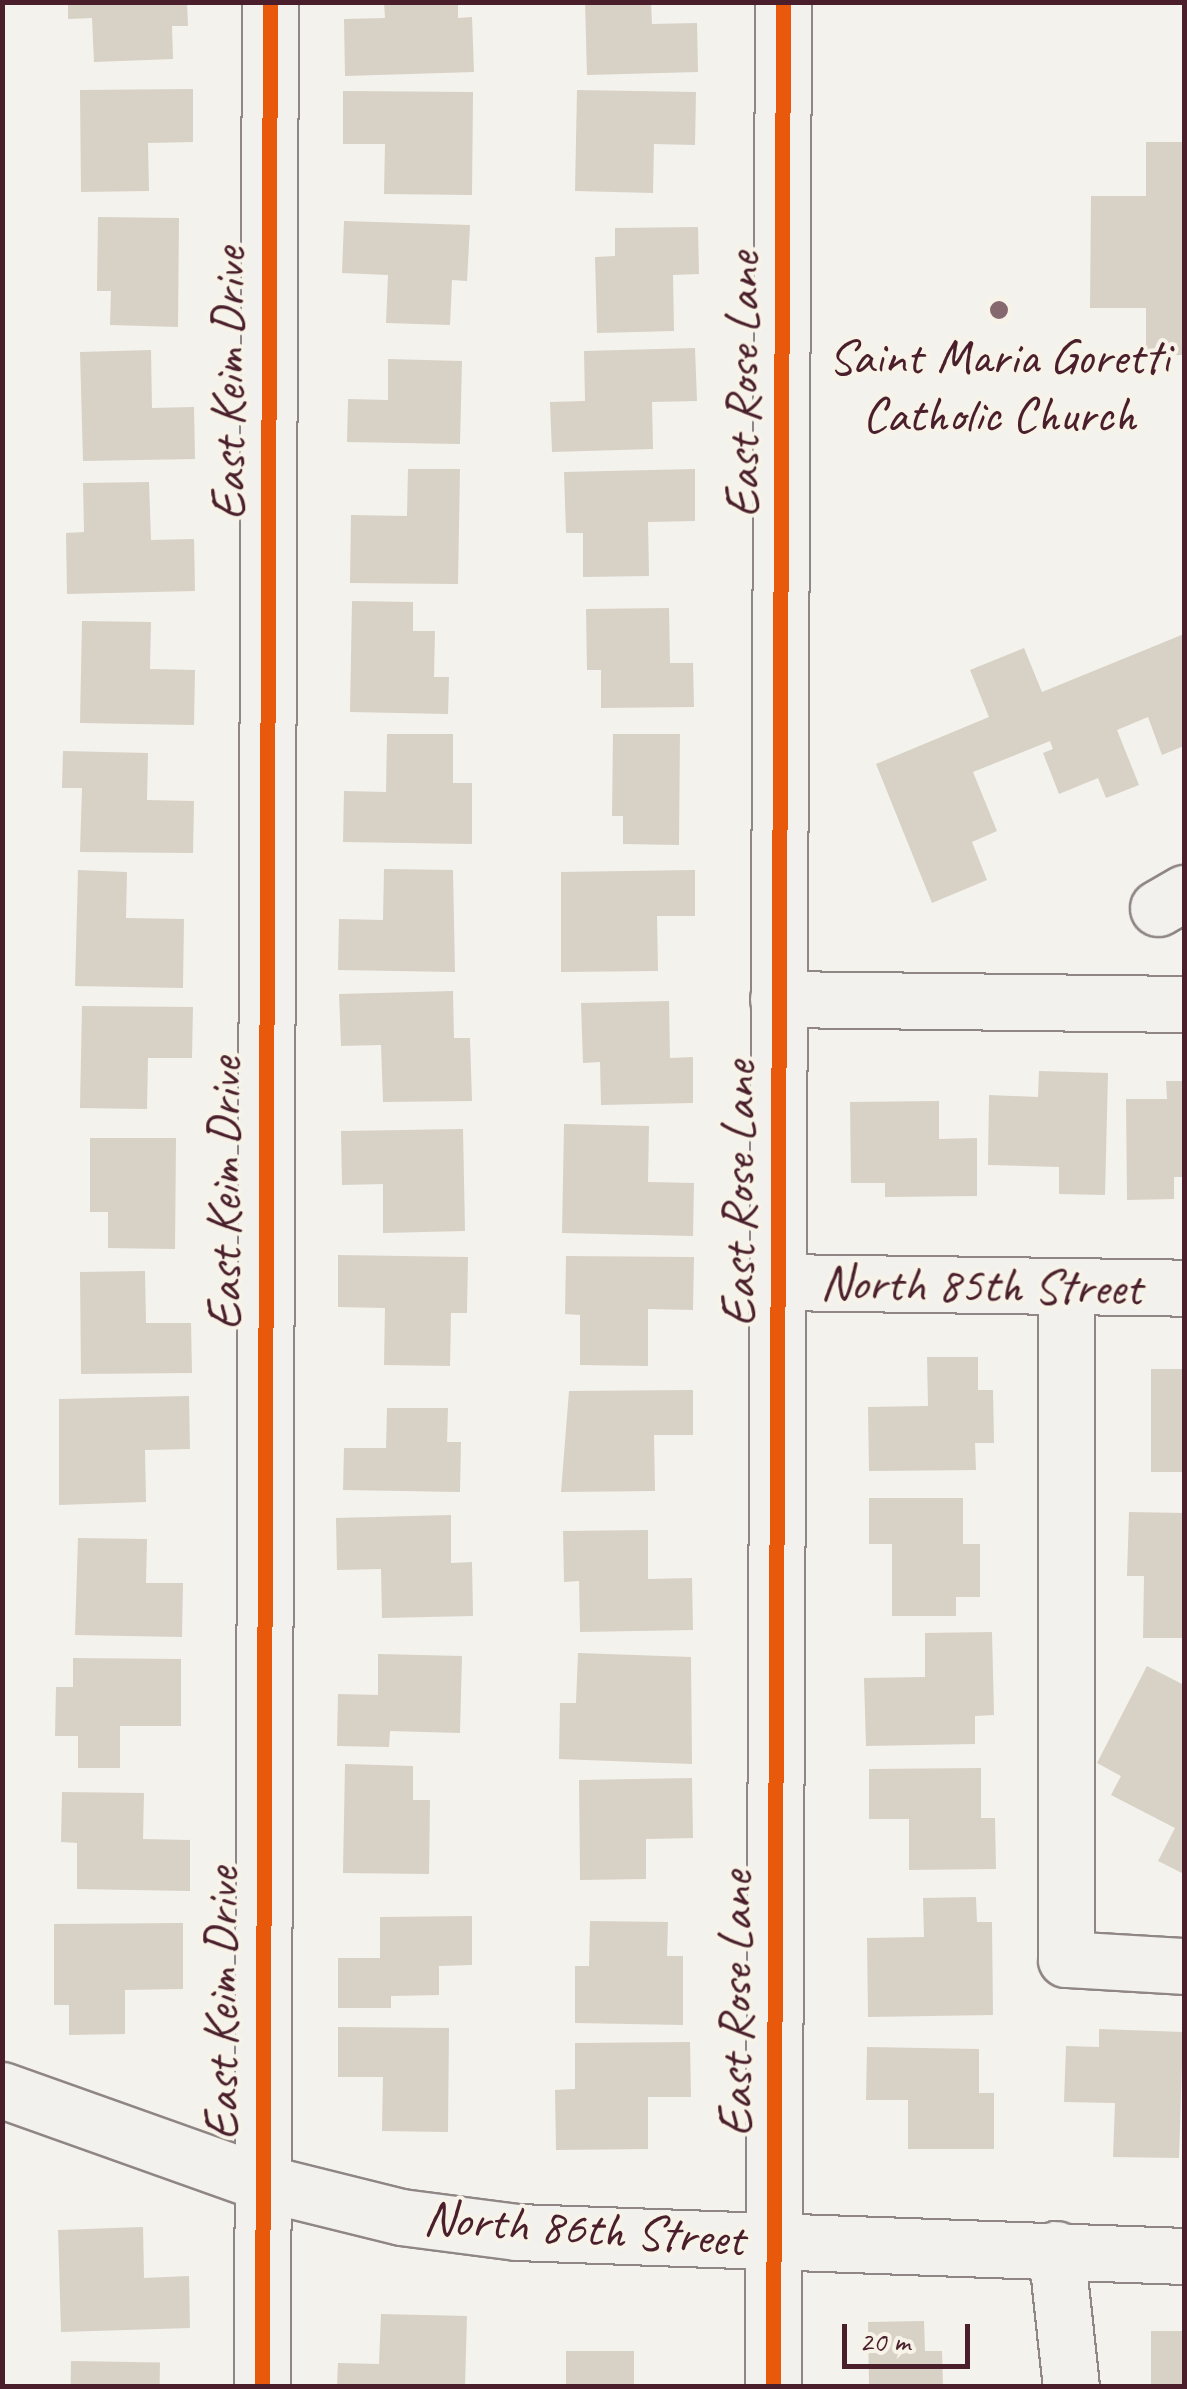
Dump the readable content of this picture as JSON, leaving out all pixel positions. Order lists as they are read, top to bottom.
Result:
{
  "streets": {
    "street": [
      "East Keim Drive",
      "East Rose Lane",
      "North 85th Street",
      "North 86th Street"
    ]
  },
  "crossings": [
    ["East Keim Drive", "North 86th Street"],
    ["East Rose Lane", "North 85th Street"],
    ["East Rose Lane", "North 86th Street"]
  ],
  "places": ["Saint Maria Goretti Catholic Church"],
  "scale_bar": "20 m"
}
